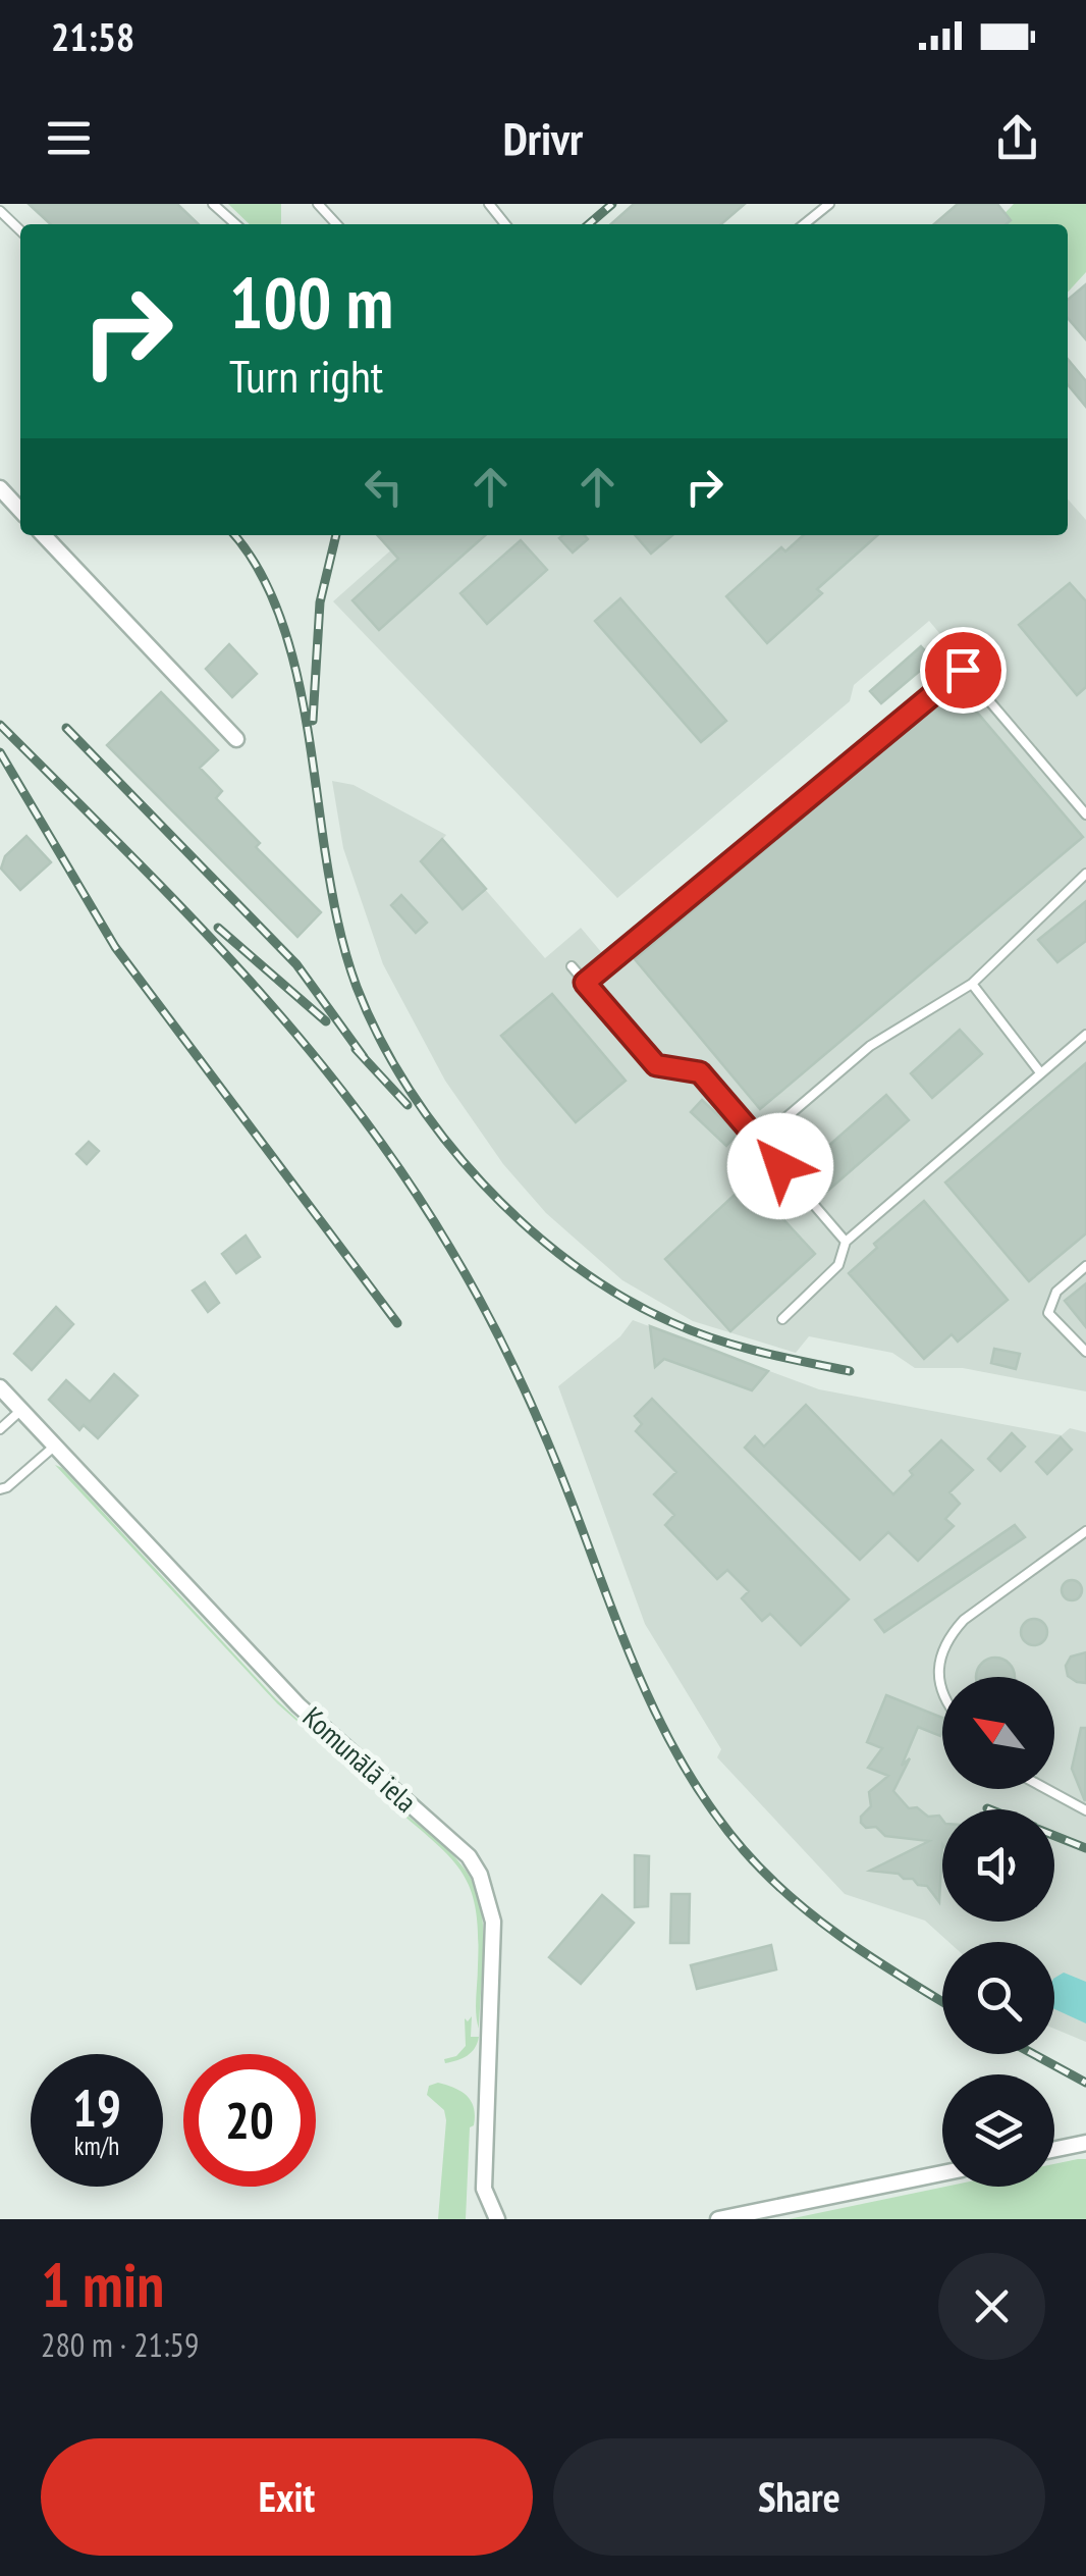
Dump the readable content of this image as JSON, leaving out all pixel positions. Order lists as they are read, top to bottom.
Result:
{
  "streets": {
    "street": ["Komunālā iela"]
  },
  "north": "top left",
  "page": {
    "status": "21:58",
    "header": "Drivr",
    "turn": ["100 m", "Turn right"],
    "speed": "19 km/h",
    "limit": "20",
    "heading": ["1 min", "280 m · 21:59"],
    "buttons": ["Exit", "Share"]
  }
}
